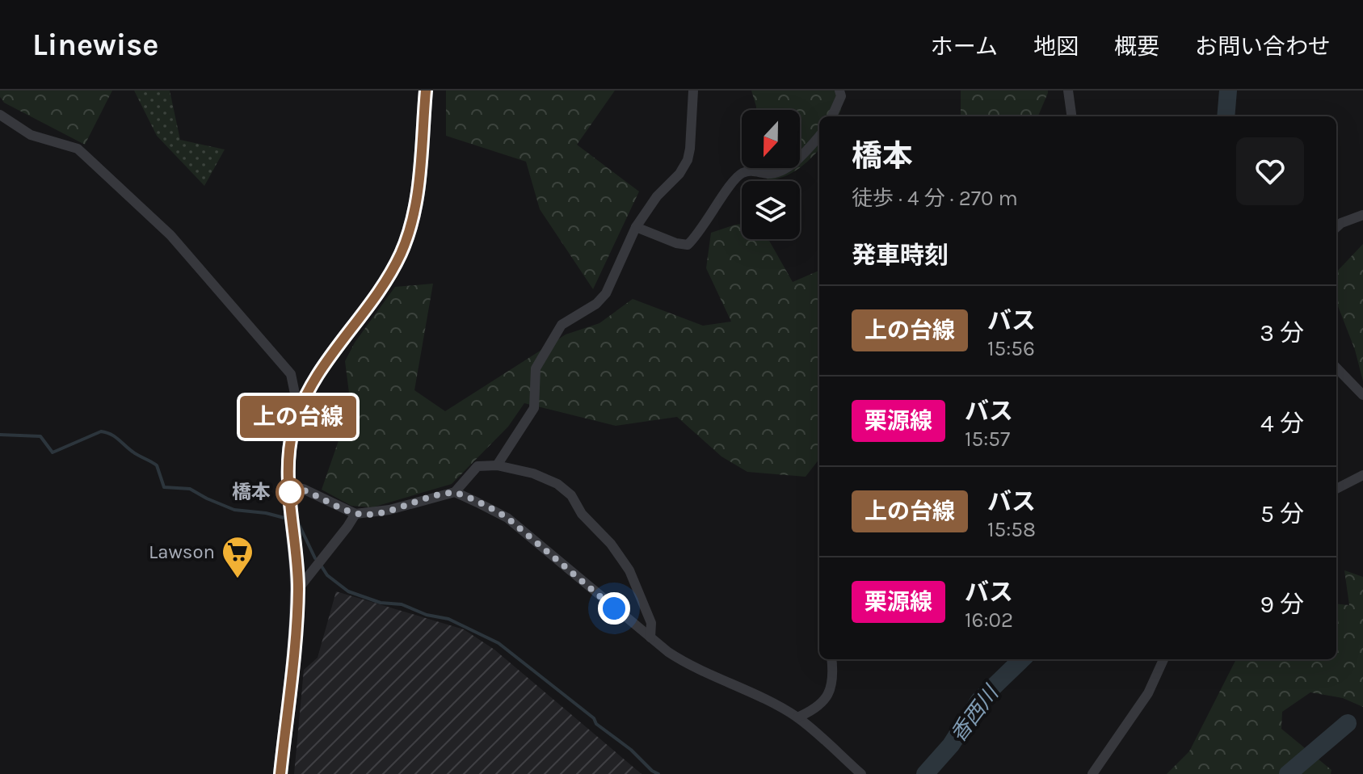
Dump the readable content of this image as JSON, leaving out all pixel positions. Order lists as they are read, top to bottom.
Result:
{
  "water": ["香西川"],
  "places": {
    "other": ["橋本"],
    "supermarket": ["Lawson"]
  },
  "lines": ["bus line 上の台線"],
  "north": "bottom",
  "page": {
    "header": "Linewise",
    "nav": [
      "ホーム",
      "地図",
      "概要",
      "お問い合わせ"
    ],
    "on_map": "上の台線",
    "heading": [
      ["橋本", "徒歩 · 4 分 · 270 m"],
      "発車時刻"
    ],
    "list": [
      {
        "mark": "上の台線",
        "name": "バス",
        "note": "15:56",
        "value": "3 分"
      },
      {
        "mark": "栗源線",
        "name": "バス",
        "note": "15:57",
        "value": "4 分"
      },
      {
        "mark": "上の台線",
        "name": "バス",
        "note": "15:58",
        "value": "5 分"
      },
      {
        "mark": "栗源線",
        "name": "バス",
        "note": "16:02",
        "value": "9 分"
      }
    ]
  }
}
